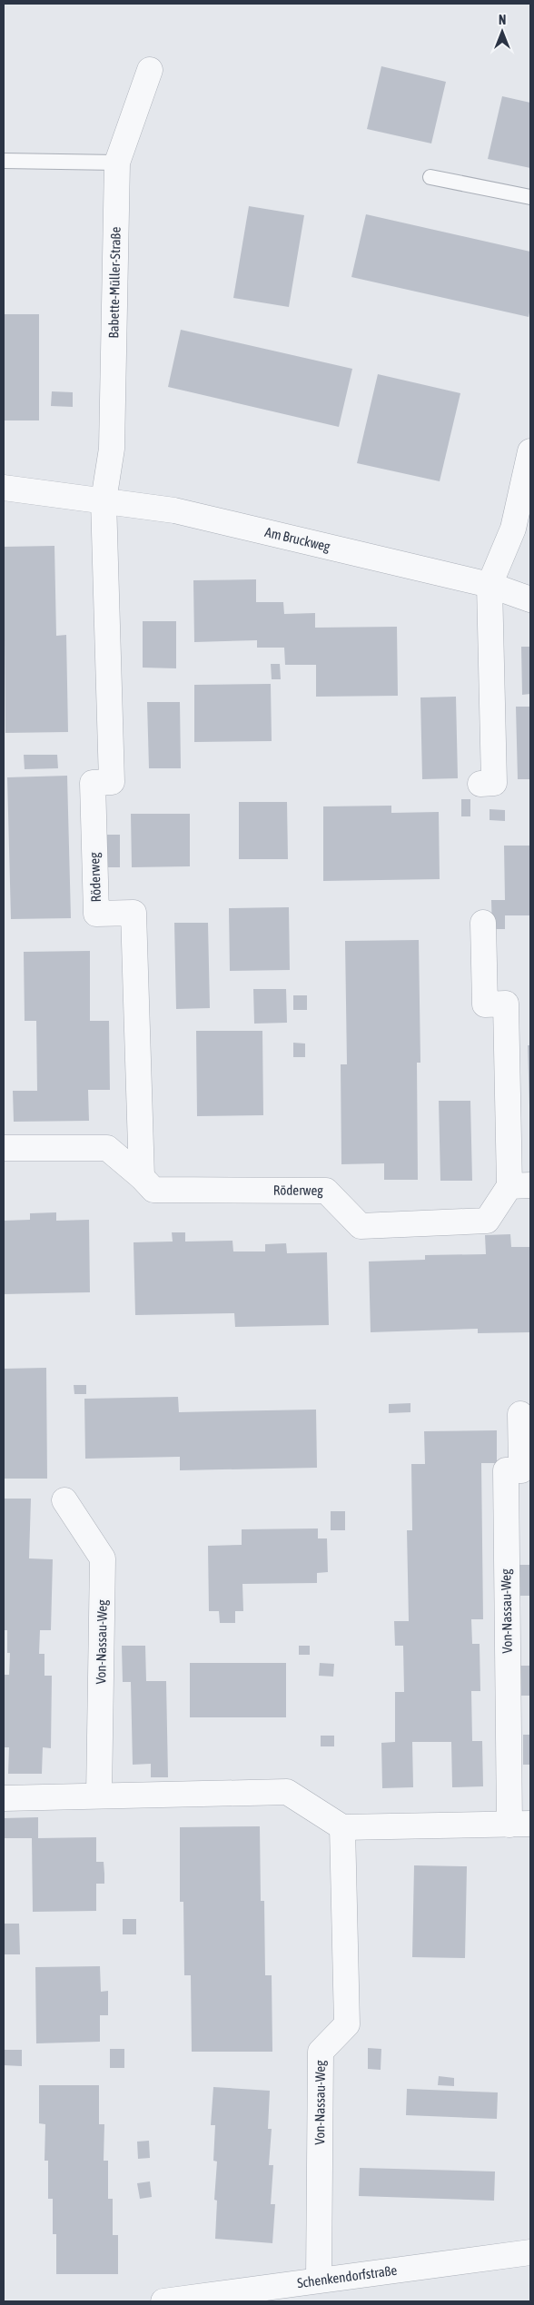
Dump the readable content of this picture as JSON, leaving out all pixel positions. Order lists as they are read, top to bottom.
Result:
{
  "streets": {
    "street": [
      "Babette-Müller-Straße",
      "Am Bruckweg",
      "Röderweg",
      "Von-Nassau-Weg",
      "Schenkendorfstraße"
    ]
  },
  "crossings": [
    ["Babette-Müller-Straße", "Am Bruckweg"],
    ["Babette-Müller-Straße", "Röderweg"],
    ["Am Bruckweg", "Röderweg"],
    ["Von-Nassau-Weg", "Schenkendorfstraße"]
  ],
  "north": "top"
}
